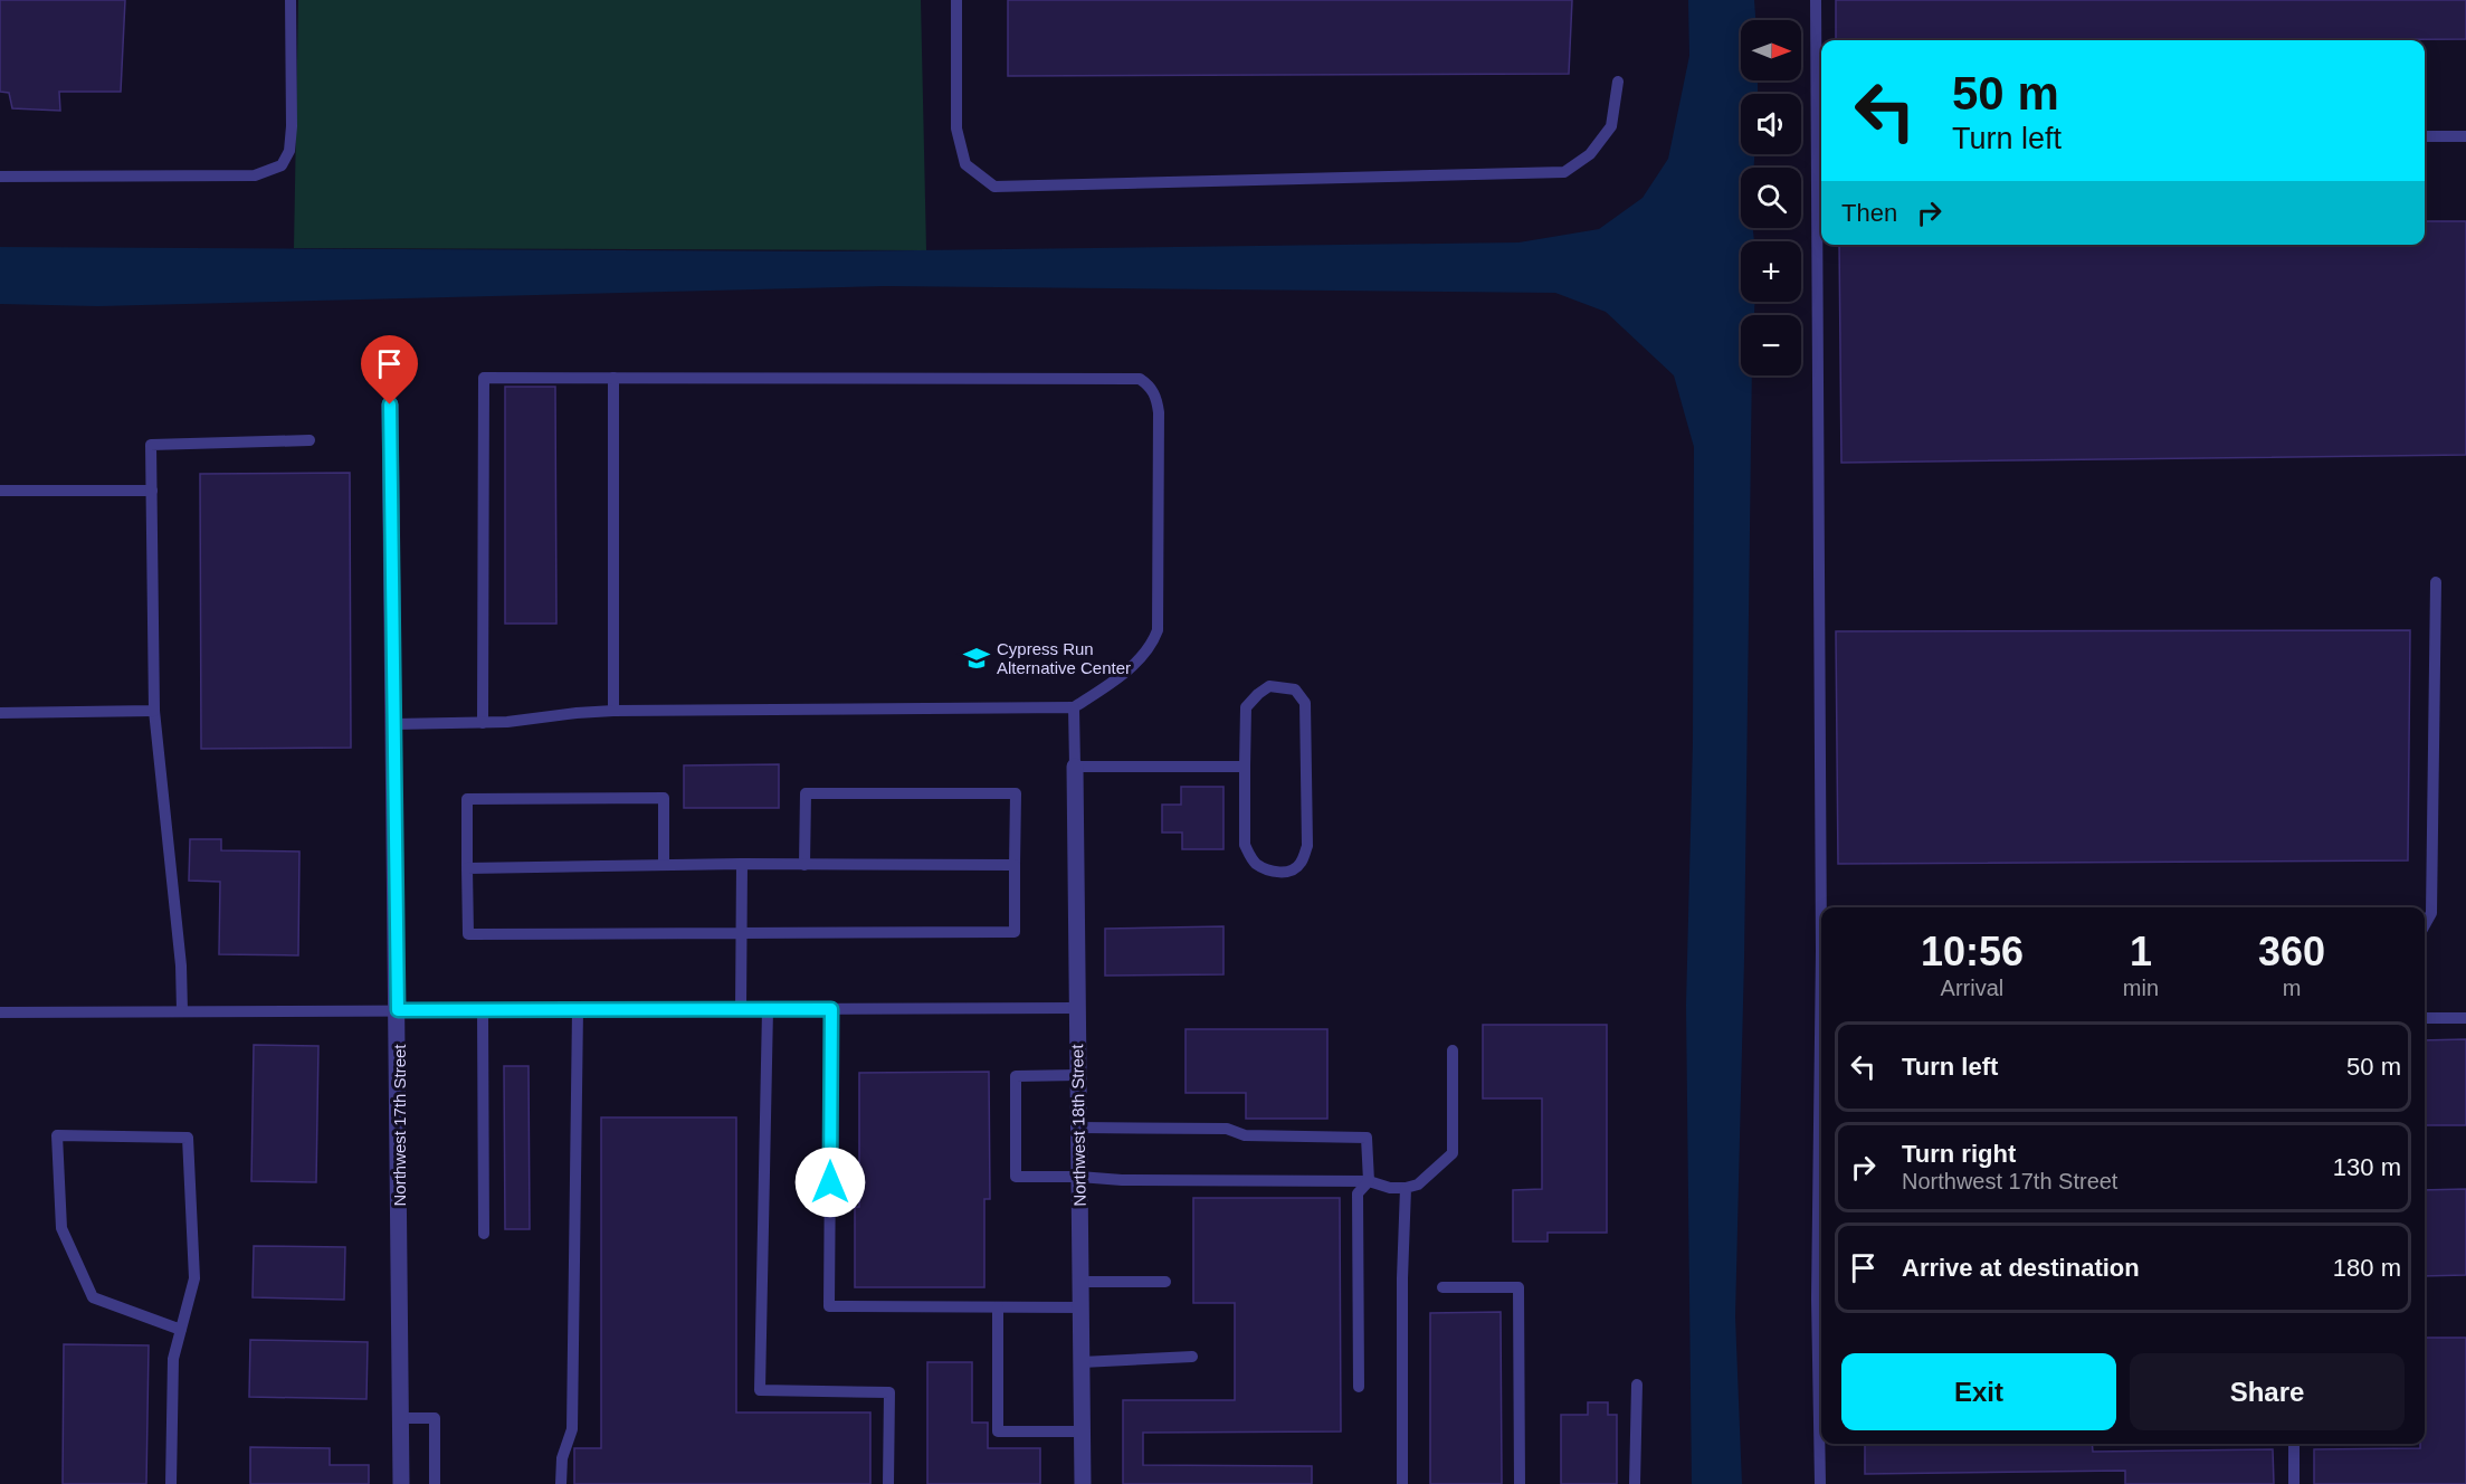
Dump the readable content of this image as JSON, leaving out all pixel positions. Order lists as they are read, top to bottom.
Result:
{
  "streets": {
    "street": ["Northwest 17th Street", "Northwest 18th Street"]
  },
  "places": {
    "school or university": ["Cypress Run Alternative Center"]
  },
  "north": "right",
  "page": {
    "map_buttons": ["+", "−"],
    "turn": ["50 m", "Turn left"],
    "then": "Then",
    "eta": [
      "10:56",
      "Arrival",
      "1",
      "min",
      "360",
      "m"
    ],
    "list": [
      {
        "name": "Turn left",
        "value": "50 m"
      },
      {
        "name": "Turn right",
        "note": "Northwest 17th Street",
        "value": "130 m"
      },
      {
        "name": "Arrive at destination",
        "value": "180 m"
      }
    ],
    "buttons": ["Exit", "Share"]
  }
}
